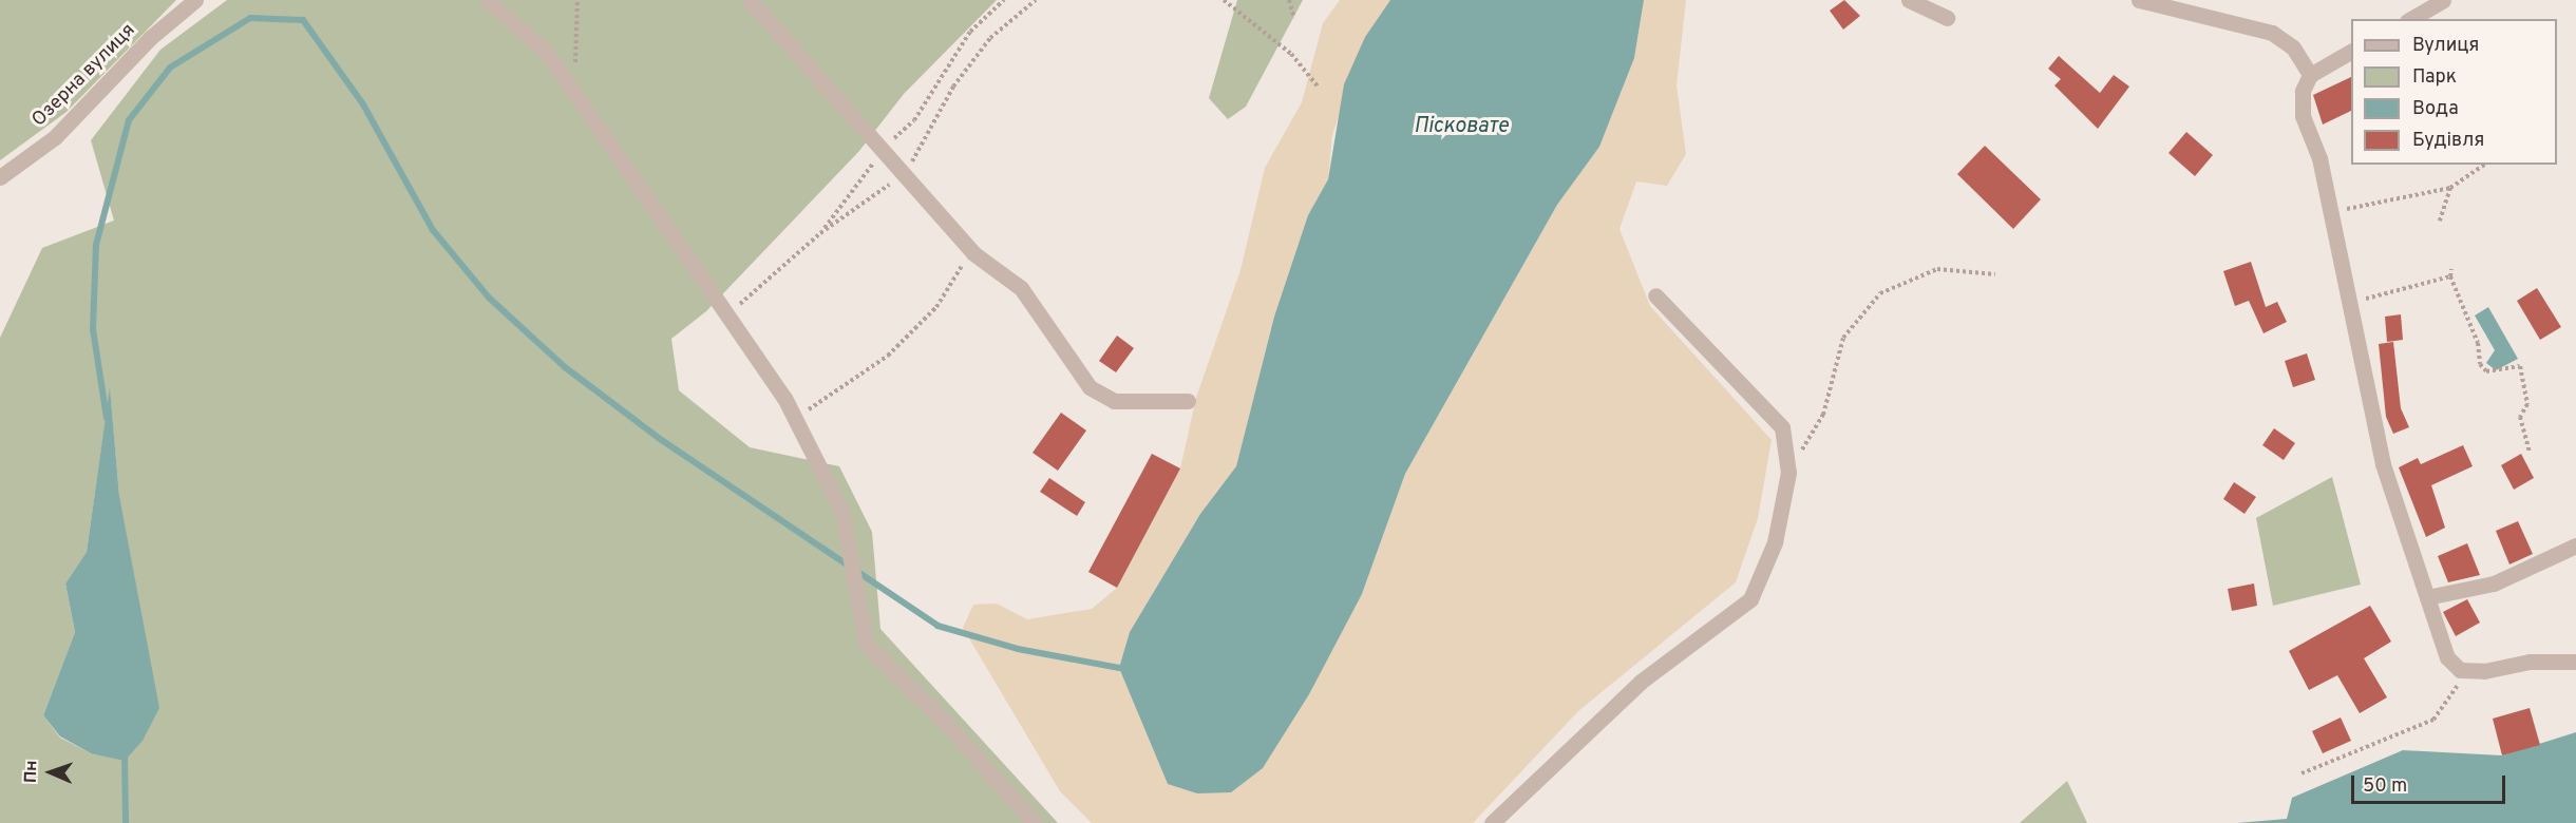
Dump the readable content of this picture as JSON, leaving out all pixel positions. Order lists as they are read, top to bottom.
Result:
{
  "streets": {
    "street": ["Озерна вулиця"]
  },
  "water": ["Пісковате"],
  "legend": [
    "Вулиця",
    "Парк",
    "Вода",
    "Будівля"
  ],
  "scale_bar": "50 m",
  "north": "left"
}
